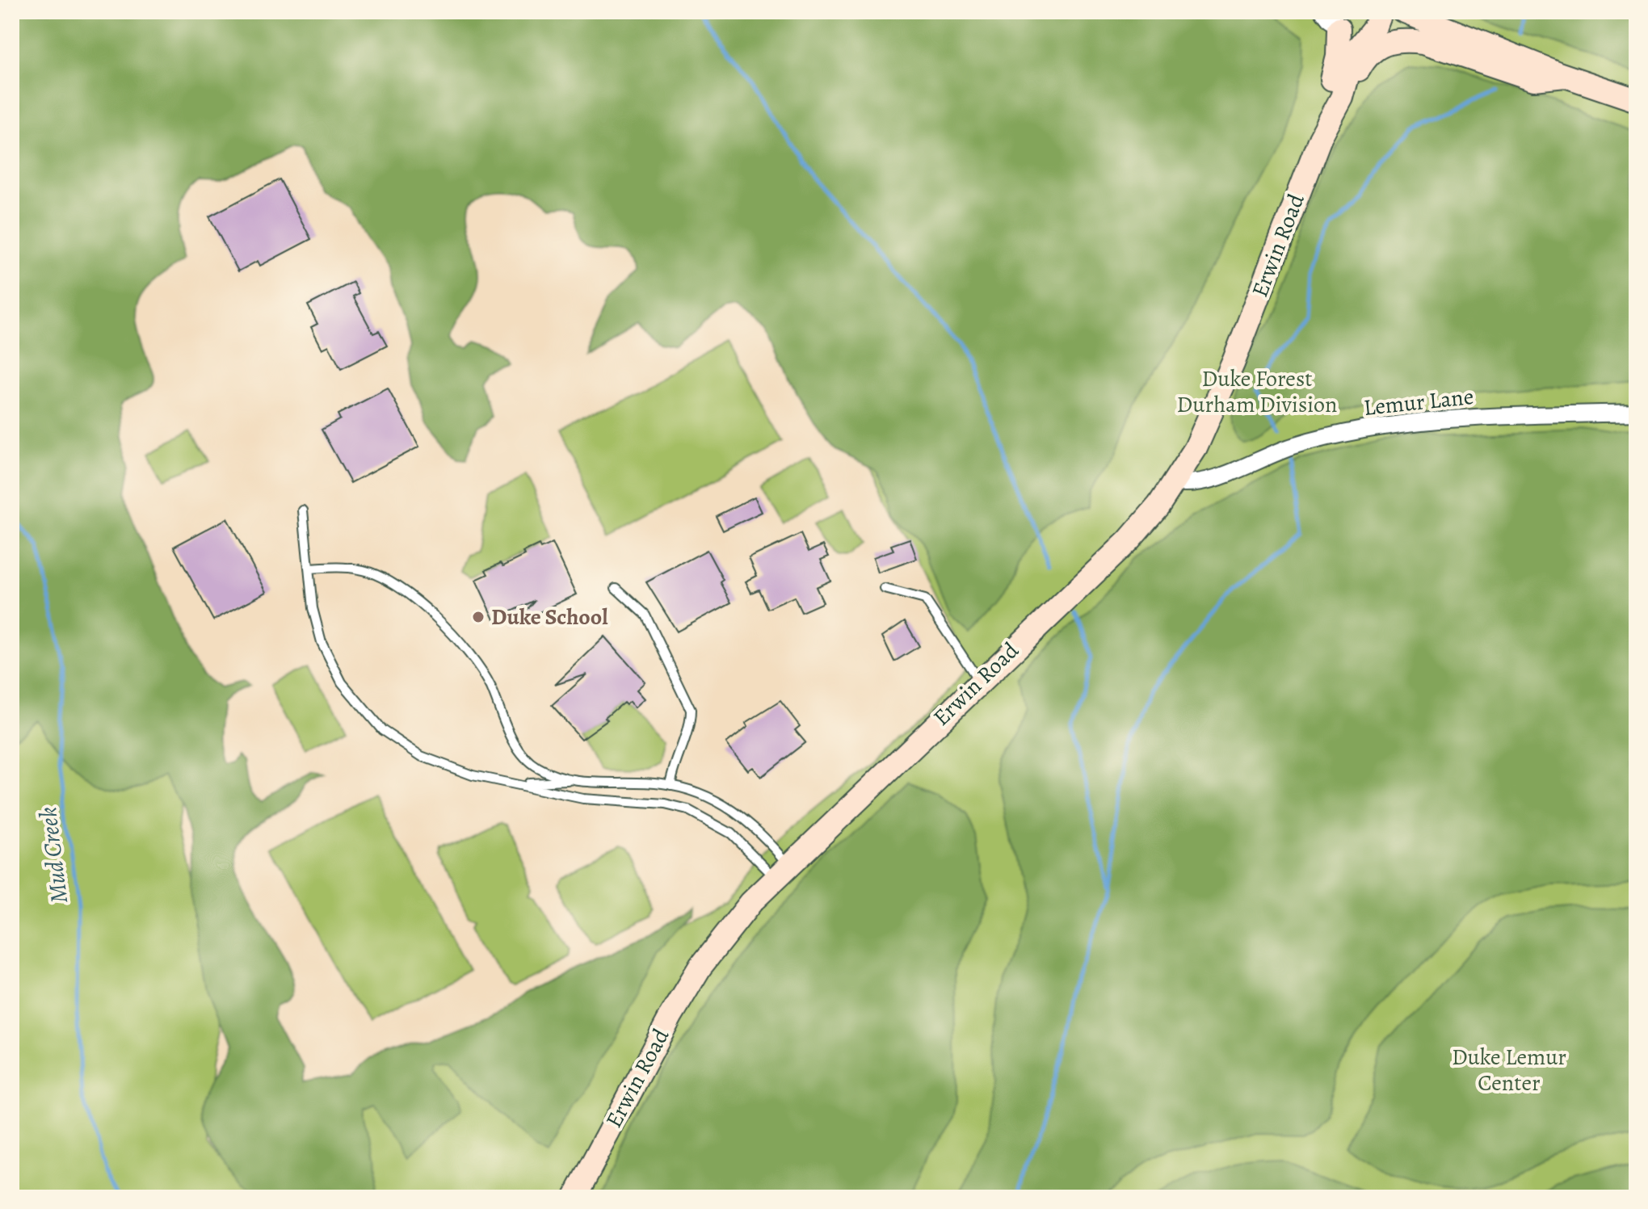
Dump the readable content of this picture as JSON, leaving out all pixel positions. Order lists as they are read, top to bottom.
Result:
{
  "streets": {
    "main road": ["Erwin Road"],
    "street": ["Lemur Lane"]
  },
  "crossings": [
    ["Erwin Road", "Lemur Lane"]
  ],
  "water": ["Mud Creek"],
  "parks": ["Duke Forest Durham Division", "Duke Lemur Center"],
  "places": ["Duke School"]
}
